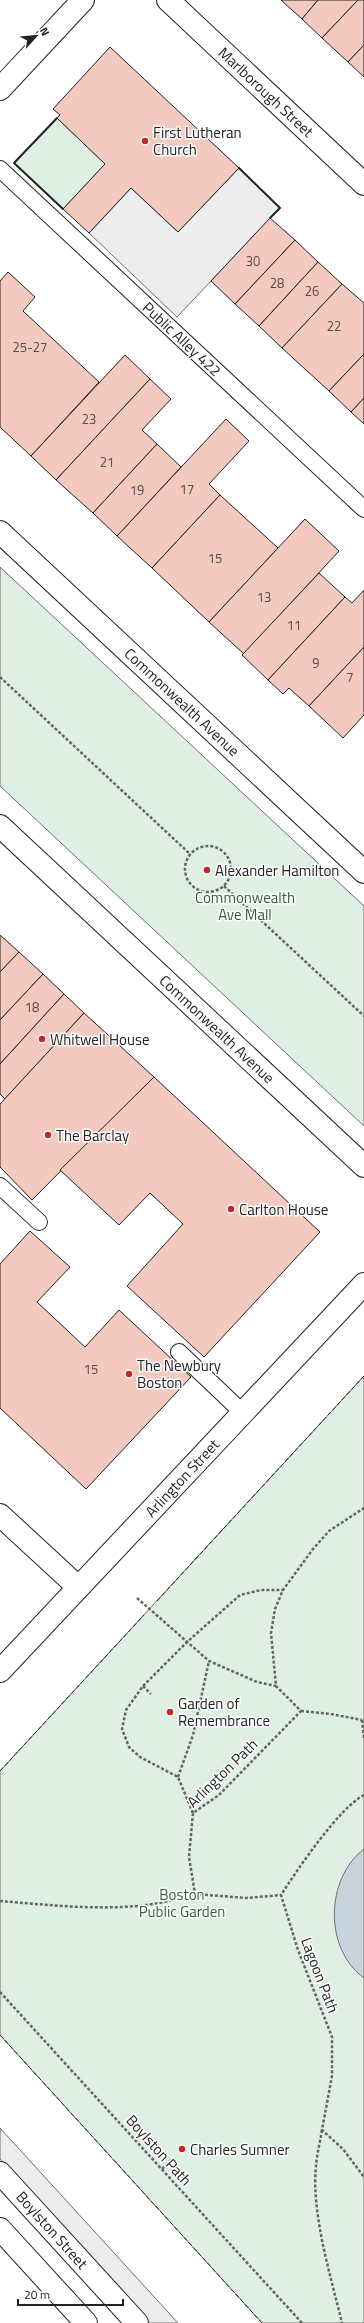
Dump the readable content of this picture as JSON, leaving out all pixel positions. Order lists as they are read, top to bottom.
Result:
{
  "streets": {
    "main road": [
      "Marlborough Street",
      "Commonwealth Avenue",
      "Arlington Street",
      "Boylston Street"
    ],
    "lane": ["Public Alley 422"],
    "path": ["Arlington Path", "Lagoon Path", "Boylston Path"]
  },
  "parks": ["Commonwealth Ave Mall", "Boston Public Garden"],
  "places": [
    "First Lutheran Church",
    "Alexander Hamilton",
    "Whitwell House",
    "The Barclay",
    "Carlton House",
    "The Newbury Boston",
    "Garden of Remembrance",
    "Charles Sumner"
  ],
  "house_numbers": [
    "30",
    "28",
    "26",
    "22",
    "25-27",
    "23",
    "21",
    "17",
    "19",
    "15",
    "13",
    "11",
    "9",
    "7",
    "18",
    "15"
  ],
  "scale_bar": "20 m",
  "north": "top right"
}
